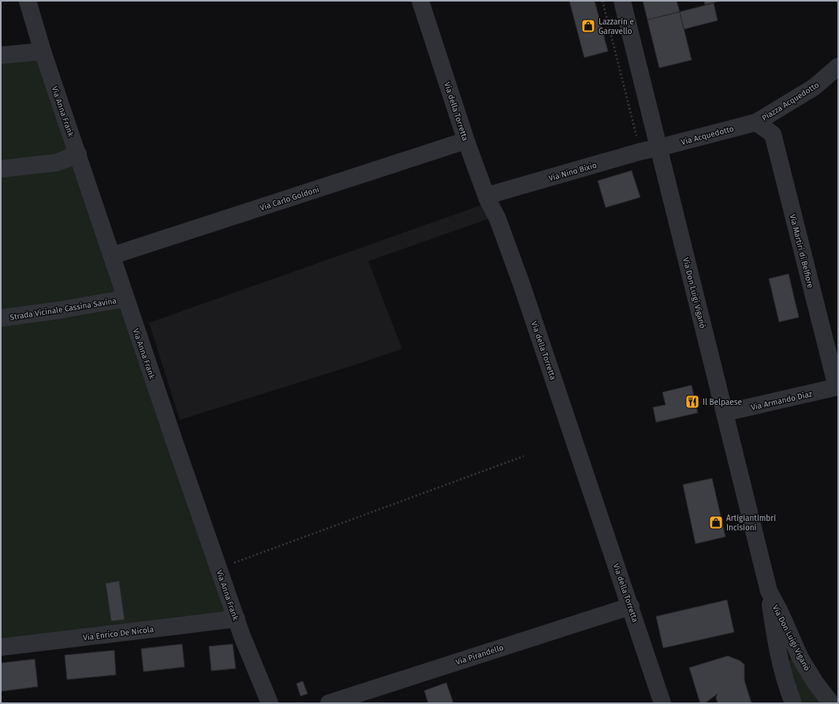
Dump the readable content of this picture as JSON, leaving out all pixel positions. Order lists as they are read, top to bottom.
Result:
{
  "streets": {
    "street": [
      "Piazza Acquedotto",
      "Via Anna Frank",
      "Via della Torretta",
      "Via Acquedotto",
      "Via Nino Bixio",
      "Via Carlo Goldoni",
      "Via Martiri di Belfiore",
      "Via Don Luigi Viganò",
      "Strada Vicinale Cassina Savina",
      "Via Armando Diaz",
      "Via Enrico De Nicola",
      "Via Pirandello"
    ]
  },
  "crossings": [
    ["Piazza Acquedotto", "Via Acquedotto"],
    ["Piazza Acquedotto", "Via Martiri di Belfiore"],
    ["Via Anna Frank", "Via Carlo Goldoni"],
    ["Via Anna Frank", "Strada Vicinale Cassina Savina"],
    ["Via Anna Frank", "Via Enrico De Nicola"],
    ["Via della Torretta", "Via Nino Bixio"],
    ["Via della Torretta", "Via Carlo Goldoni"],
    ["Via della Torretta", "Via Pirandello"],
    ["Via Acquedotto", "Via Nino Bixio"],
    ["Via Acquedotto", "Via Martiri di Belfiore"],
    ["Via Acquedotto", "Via Don Luigi Viganò"],
    ["Via Nino Bixio", "Via Don Luigi Viganò"],
    ["Via Martiri di Belfiore", "Via Armando Diaz"],
    ["Via Don Luigi Viganò", "Via Armando Diaz"]
  ],
  "places": {
    "shop": ["Lazzarin e Garavello", "Artigiantimbri Incisioni"],
    "restaurant": ["Il Belpaese"]
  }
}
